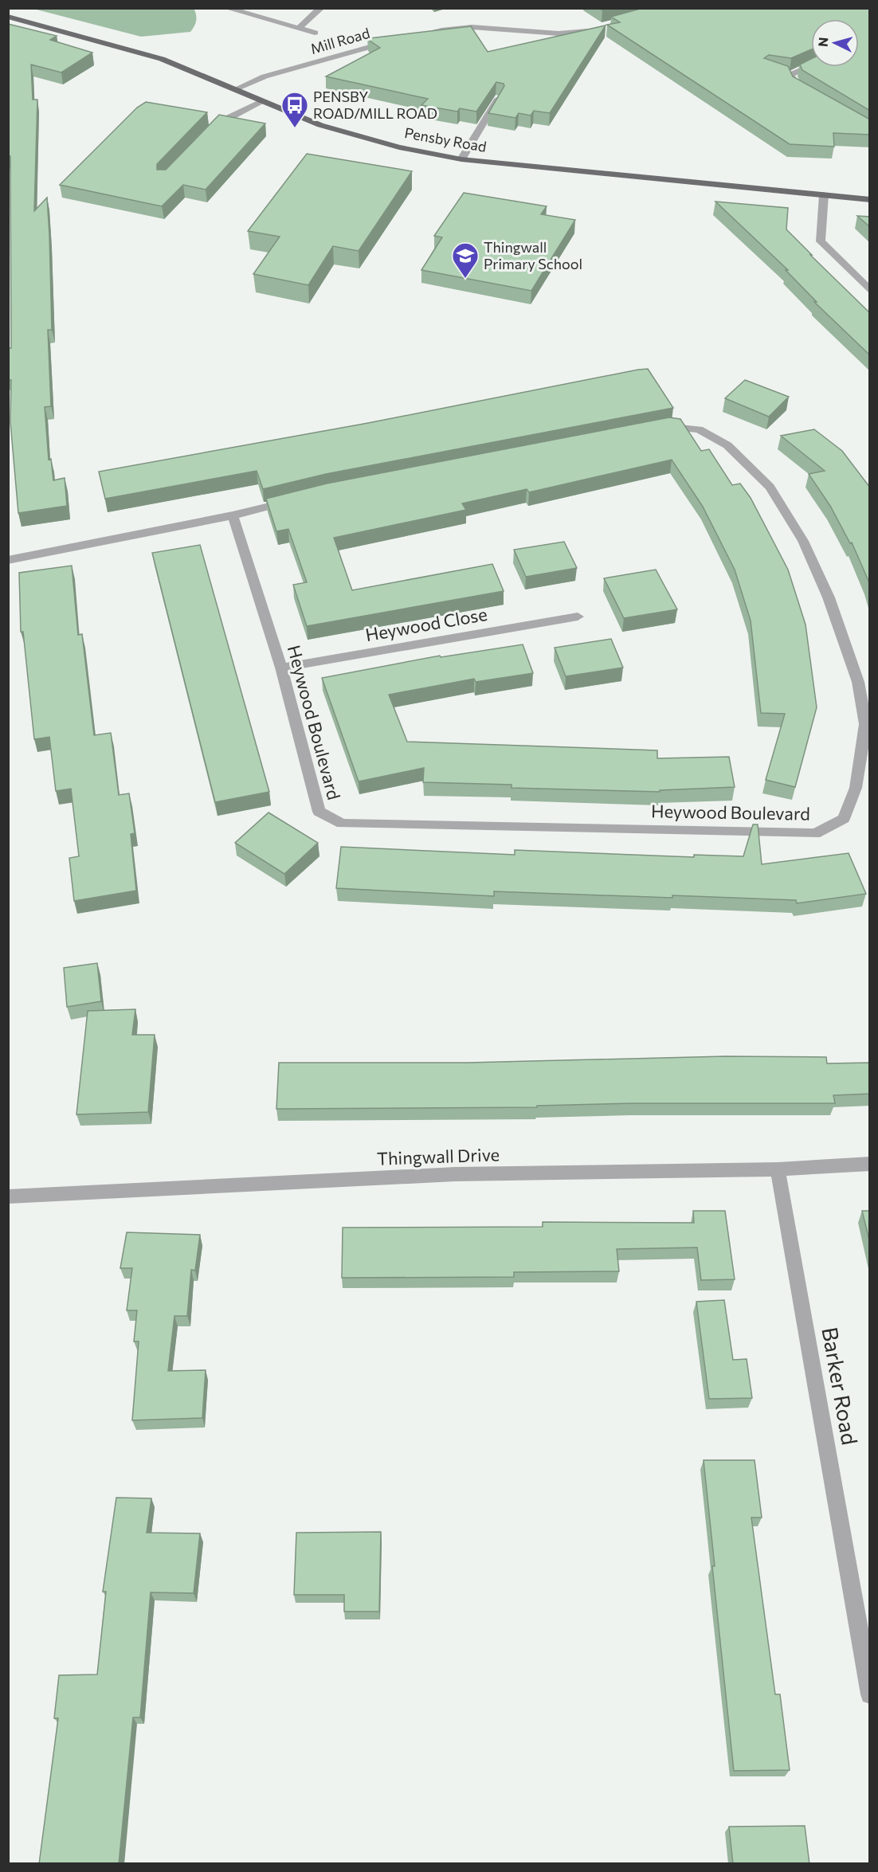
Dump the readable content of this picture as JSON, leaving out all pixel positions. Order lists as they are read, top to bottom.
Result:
{
  "streets": {
    "main road": ["Pensby Road"],
    "street": [
      "Mill Road",
      "Heywood Close",
      "Heywood Boulevard",
      "Thingwall Drive",
      "Barker Road"
    ]
  },
  "crossings": [
    ["Mill Road", "Pensby Road"],
    ["Heywood Close", "Heywood Boulevard"],
    ["Thingwall Drive", "Barker Road"]
  ],
  "places": {
    "bus stop": ["PENSBY ROAD/MILL ROAD"],
    "school or university": ["Thingwall Primary School"]
  },
  "north": "left"
}
